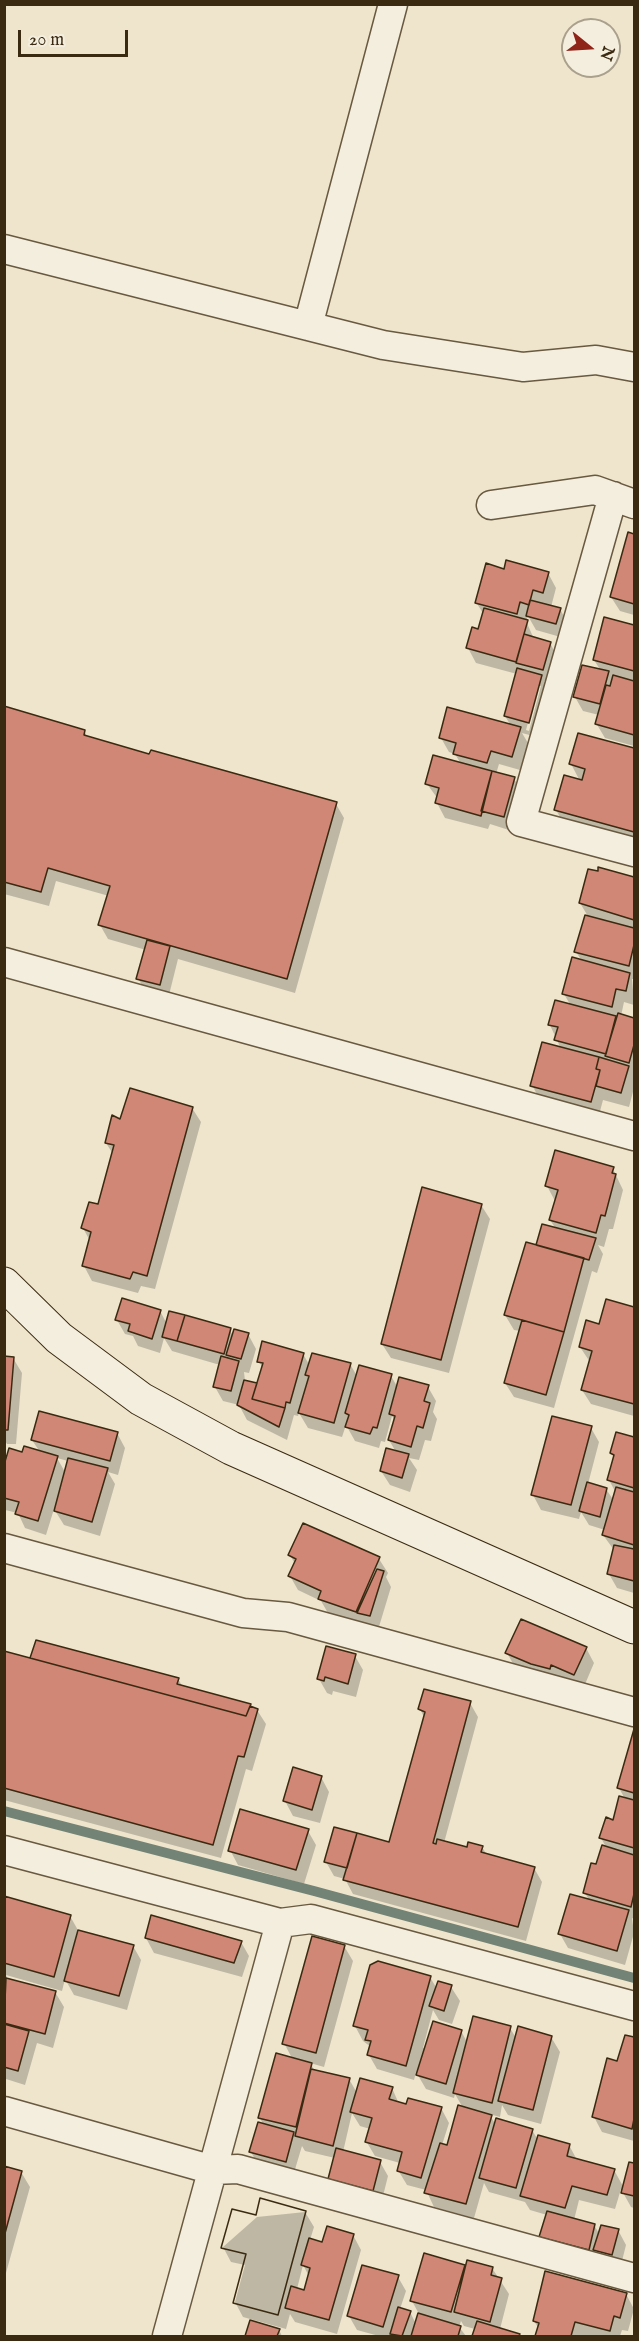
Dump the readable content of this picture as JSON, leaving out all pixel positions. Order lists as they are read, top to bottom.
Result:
{
  "scale_bar": "20 m",
  "north": "right"
}
